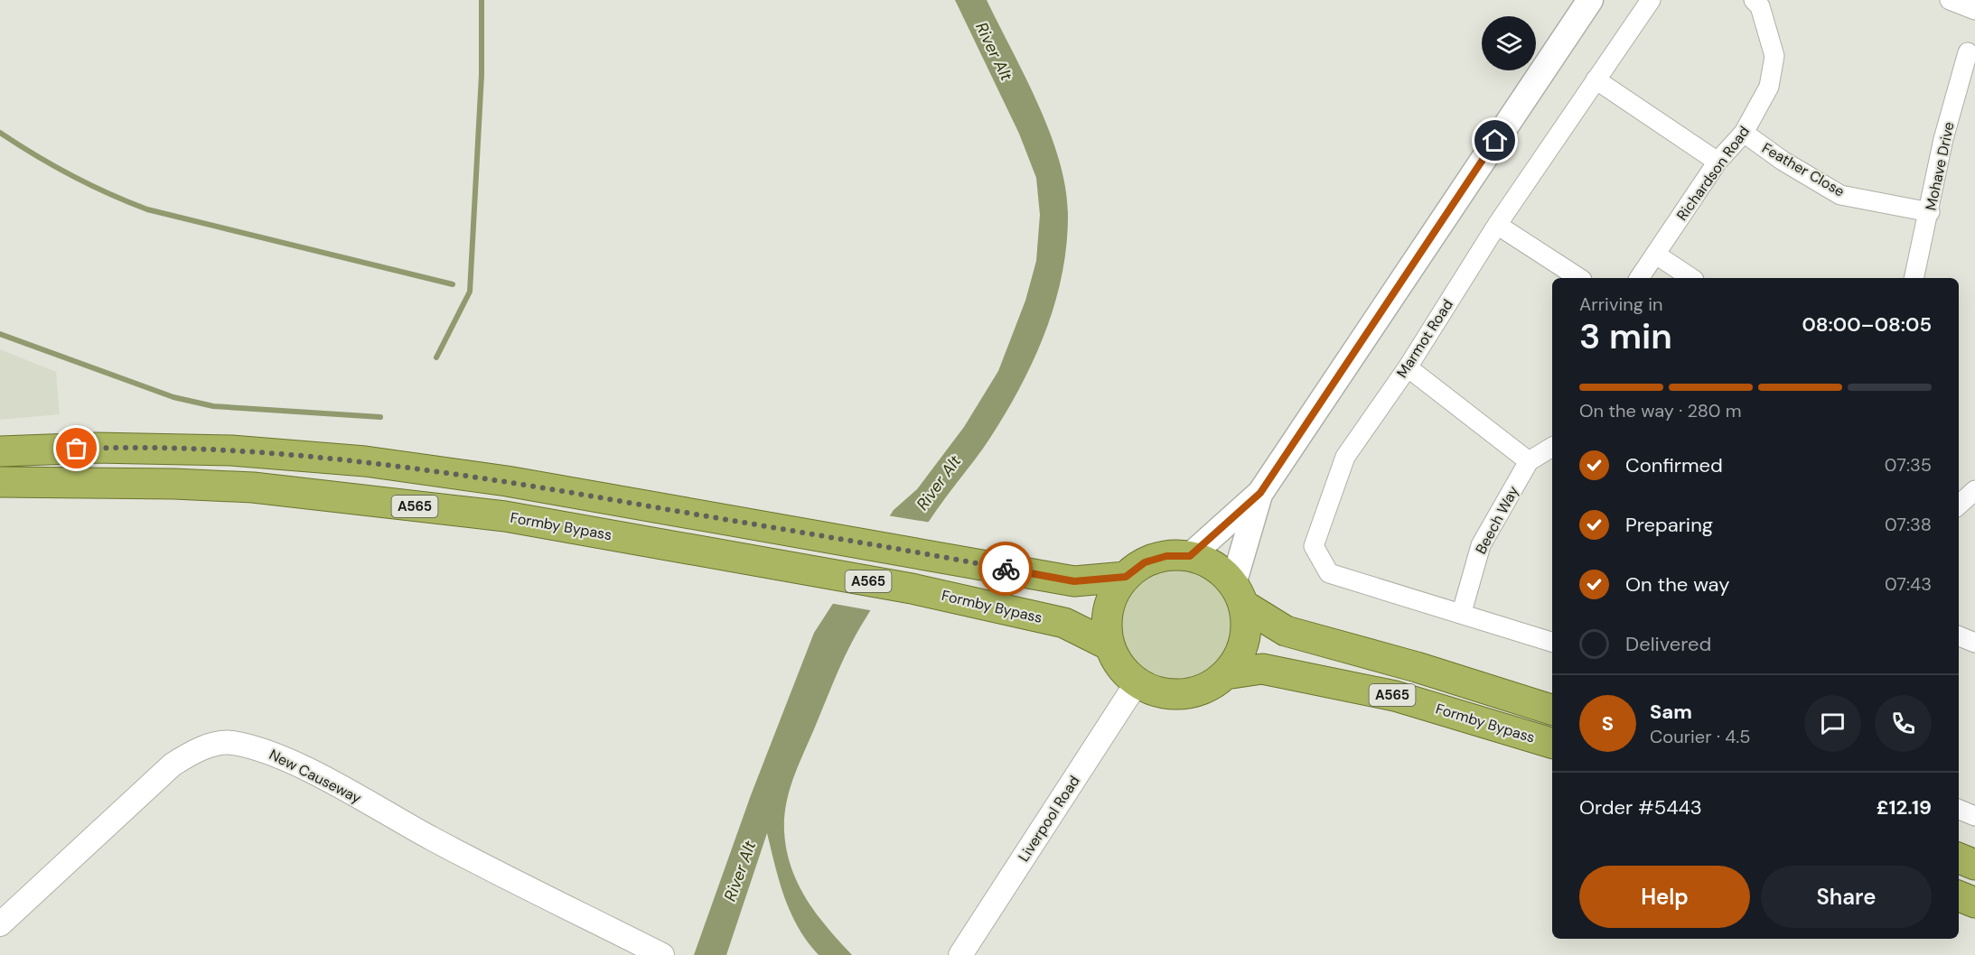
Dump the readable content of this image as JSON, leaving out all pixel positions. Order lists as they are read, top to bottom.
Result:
{
  "streets": {
    "highway": ["A565", "Formby Bypass"],
    "street": [
      "Mohave Drive",
      "Feather Close",
      "Richardson Road",
      "Marmot Road",
      "Beech Way",
      "New Causeway",
      "Liverpool Road"
    ]
  },
  "crossings": [
    ["Mohave Drive", "Feather Close"],
    ["Feather Close", "Richardson Road"],
    ["Marmot Road", "Beech Way"],
    ["A565", "Formby Bypass"],
    ["A565", "Liverpool Road"],
    ["Formby Bypass", "Liverpool Road"]
  ],
  "water": ["River Alt"],
  "page": {
    "heading": ["3 min", "Arriving in", "08:00–08:05"],
    "panel": [
      "Sam",
      "Courier · 4.5",
      "Order #5443",
      "£12.19"
    ],
    "bar": "On the way · 280 m",
    "list": [
      ["Confirmed", "07:35"],
      ["Preparing", "07:38"],
      ["On the way", "07:43"],
      "Delivered"
    ],
    "round": "S",
    "buttons": ["Help", "Share"]
  }
}
